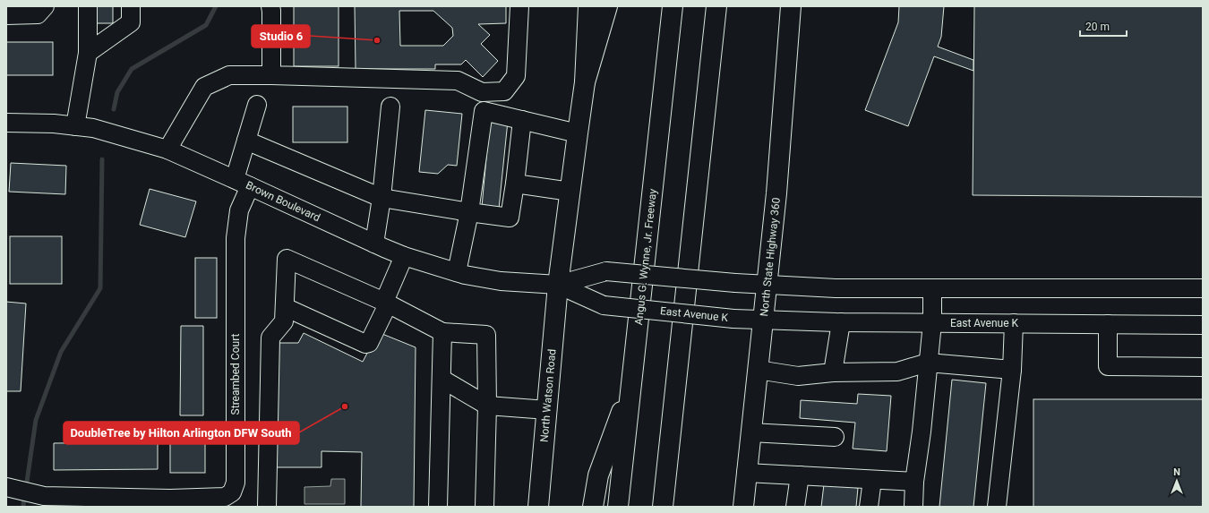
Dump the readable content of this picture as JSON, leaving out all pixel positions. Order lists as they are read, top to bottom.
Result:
{
  "streets": {
    "main road": ["Angus G. Wynne, Jr. Freeway", "North State Highway 360", "North Watson Road"],
    "street": ["Brown Boulevard", "East Avenue K", "Streambed Court"]
  },
  "crossings": [
    ["Brown Boulevard", "East Avenue K"],
    ["Brown Boulevard", "Streambed Court"],
    ["Brown Boulevard", "North Watson Road"],
    ["North State Highway 360", "East Avenue K"],
    ["East Avenue K", "North Watson Road"]
  ],
  "places": ["Studio 6", "DoubleTree by Hilton Arlington DFW South"],
  "scale_bar": "20 m",
  "north": "top"
}
